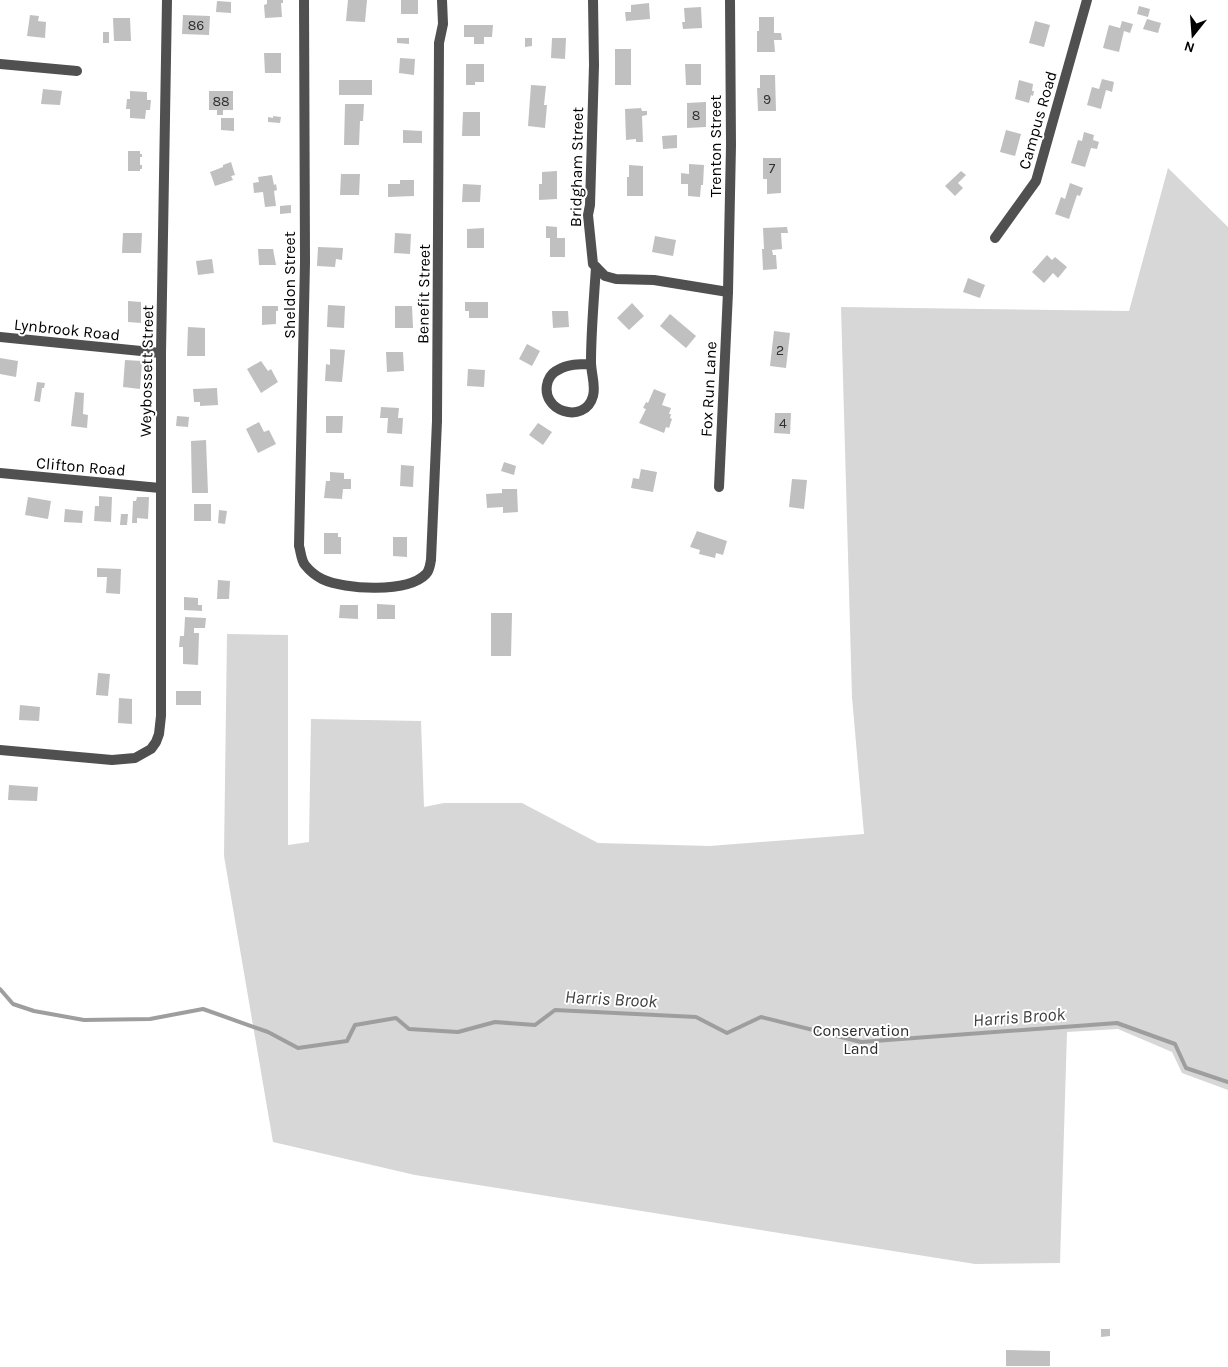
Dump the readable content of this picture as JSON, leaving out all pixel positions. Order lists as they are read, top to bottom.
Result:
{
  "streets": {
    "street": [
      "Campus Road",
      "Trenton Street",
      "Bridgham Street",
      "Sheldon Street",
      "Benefit Street",
      "Lynbrook Road",
      "Weybossett Street",
      "Fox Run Lane",
      "Clifton Road"
    ]
  },
  "crossings": [
    ["Trenton Street", "Fox Run Lane"],
    ["Sheldon Street", "Benefit Street"],
    ["Lynbrook Road", "Weybossett Street"],
    ["Weybossett Street", "Clifton Road"]
  ],
  "water": ["Harris Brook"],
  "parks": ["Conservation Land"],
  "house_numbers": [
    "86",
    "9",
    "88",
    "8",
    "7",
    "2",
    "4"
  ],
  "north": "bottom"
}
